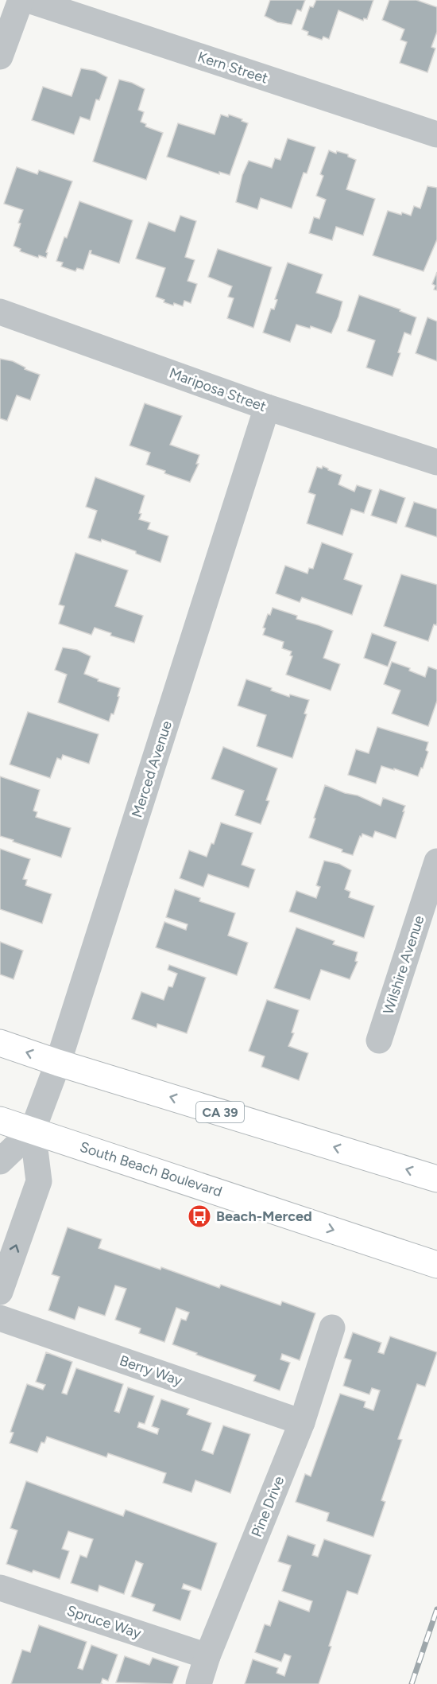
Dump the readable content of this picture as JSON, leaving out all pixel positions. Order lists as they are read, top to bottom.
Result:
{
  "streets": {
    "main road": ["CA 39", "South Beach Boulevard"],
    "street": [
      "Kern Street",
      "Mariposa Street",
      "Merced Avenue",
      "Wilshire Avenue",
      "Berry Way",
      "Pine Drive",
      "Spruce Way"
    ]
  },
  "crossings": [
    ["Mariposa Street", "Merced Avenue"],
    ["Merced Avenue", "CA 39"],
    ["Merced Avenue", "South Beach Boulevard"],
    ["Berry Way", "Pine Drive"],
    ["Pine Drive", "Spruce Way"]
  ],
  "places": {
    "bus stop": ["Beach-Merced"]
  }
}
